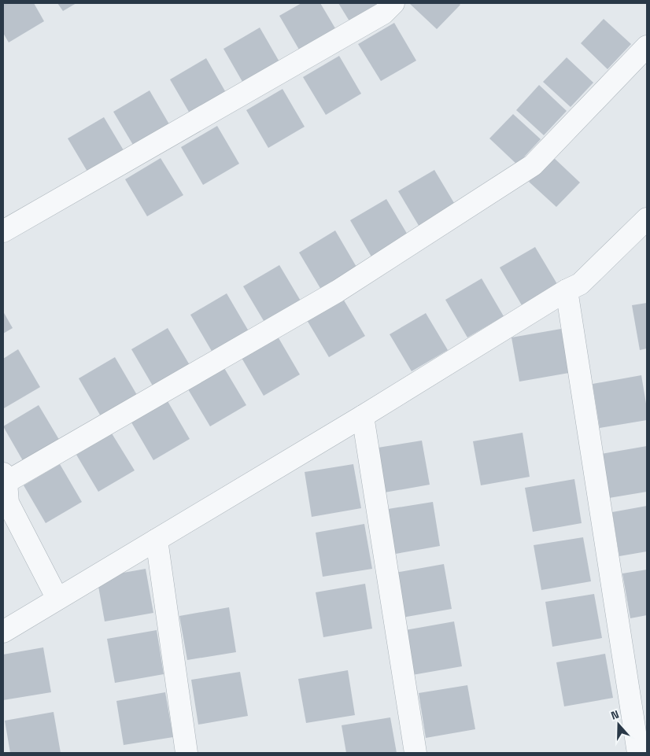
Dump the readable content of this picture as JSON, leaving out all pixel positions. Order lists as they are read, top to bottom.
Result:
{
  "north": "top"
}
